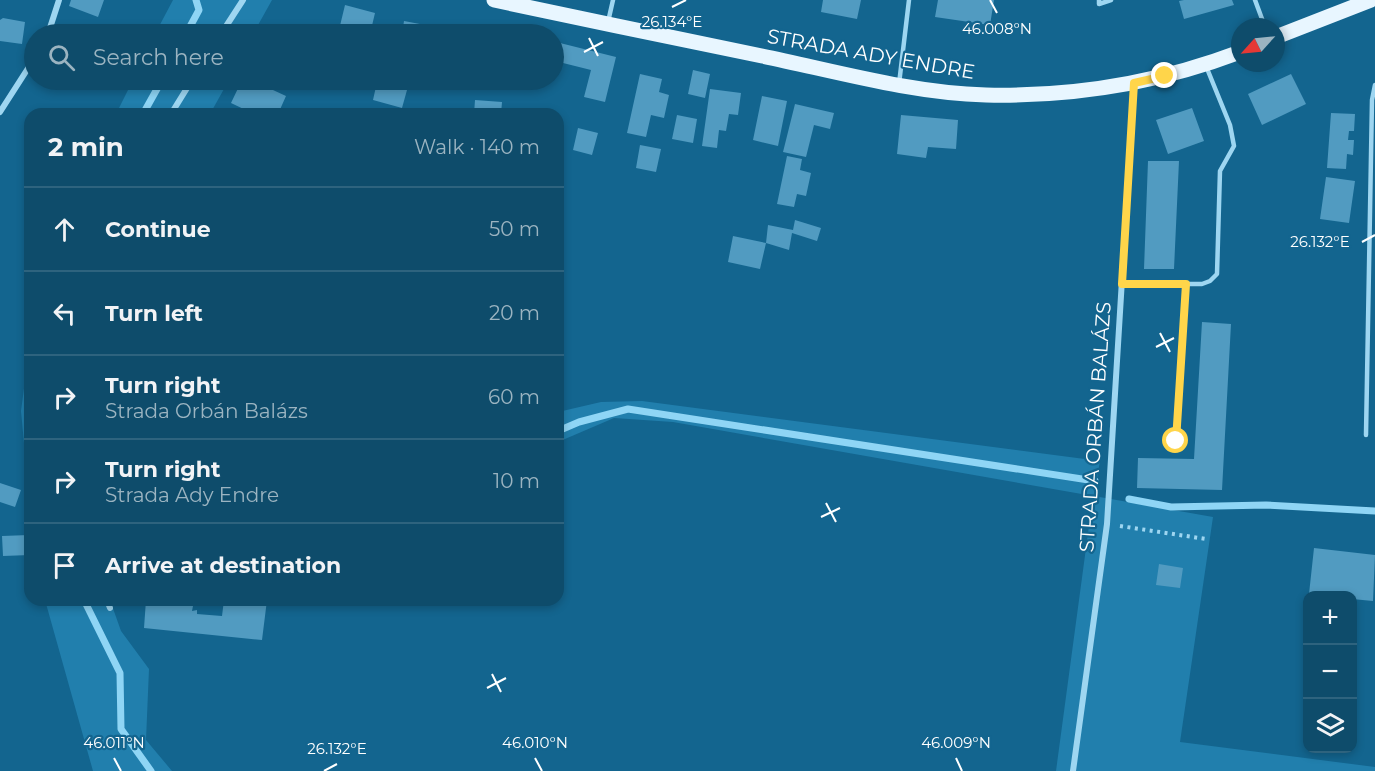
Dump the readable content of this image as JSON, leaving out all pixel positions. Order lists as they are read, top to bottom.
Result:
{
  "streets": {
    "main road": ["STRADA ADY ENDRE"],
    "street": ["STRADA ORBÁN BALÁZS"]
  },
  "crossings": [
    ["STRADA ADY ENDRE", "STRADA ORBÁN BALÁZS"]
  ],
  "north": "bottom left",
  "page": {
    "search": "Search here",
    "heading": ["2 min", "Walk · 140 m"],
    "list": [
      ["Continue", "50 m"],
      ["Turn left", "20 m"],
      ["Turn right", "Strada Orbán Balázs", "60 m"],
      ["Turn right", "Strada Ady Endre", "10 m"],
      "Arrive at destination"
    ],
    "map_buttons": ["+", "−"]
  },
  "coordinates": [
    "26.134°E",
    "46.008°N",
    "26.132°E",
    "46.011°N",
    "46.010°N",
    "46.009°N"
  ]
}
